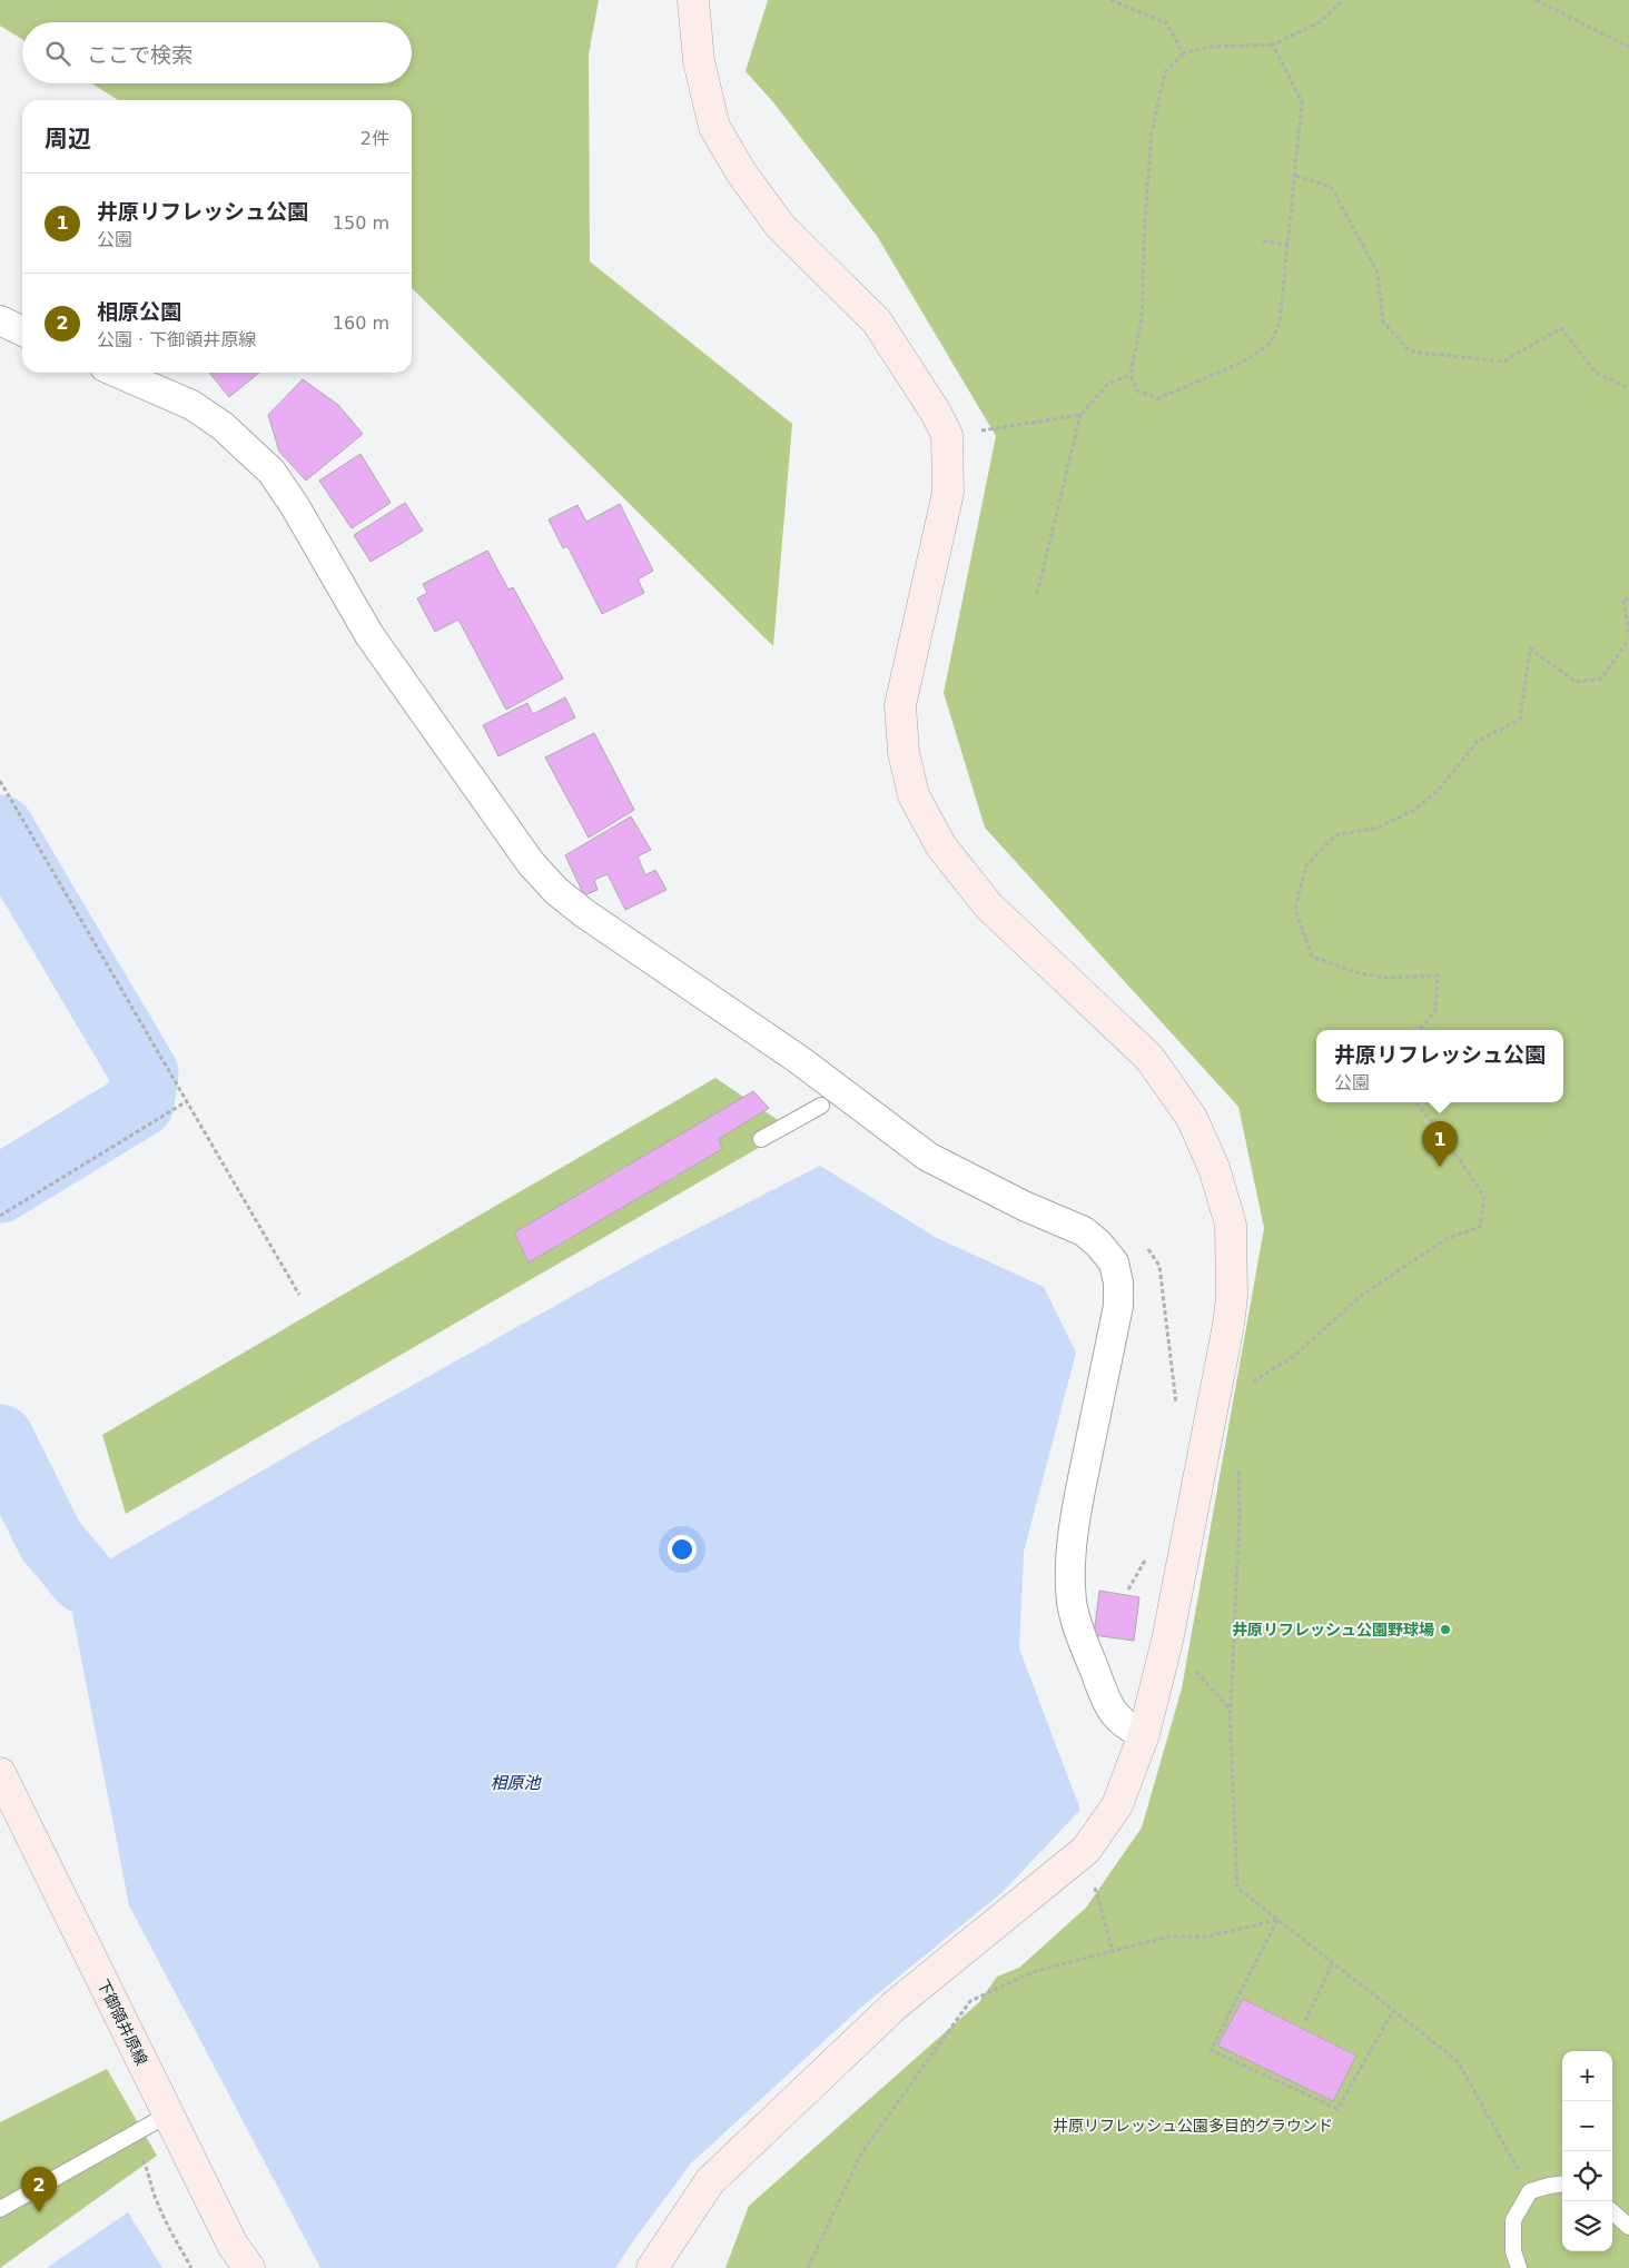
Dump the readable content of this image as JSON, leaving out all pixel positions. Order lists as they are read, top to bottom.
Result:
{
  "streets": {
    "street": ["下御領井原線"]
  },
  "water": ["相原池"],
  "parks": ["井原リフレッシュ公園多目的グラウンド"],
  "places": ["井原リフレッシュ公園野球場"],
  "page": {
    "search": "ここで検索",
    "heading": ["周辺", "2件"],
    "list": [
      {
        "mark": "1",
        "name": "井原リフレッシュ公園",
        "note": "公園",
        "value": "150 m"
      },
      {
        "mark": "2",
        "name": "相原公園",
        "note": "公園 · 下御領井原線",
        "value": "160 m"
      }
    ],
    "popup": ["井原リフレッシュ公園", "公園"],
    "pins": ["1", "2"],
    "map_buttons": ["+", "−"]
  }
}
